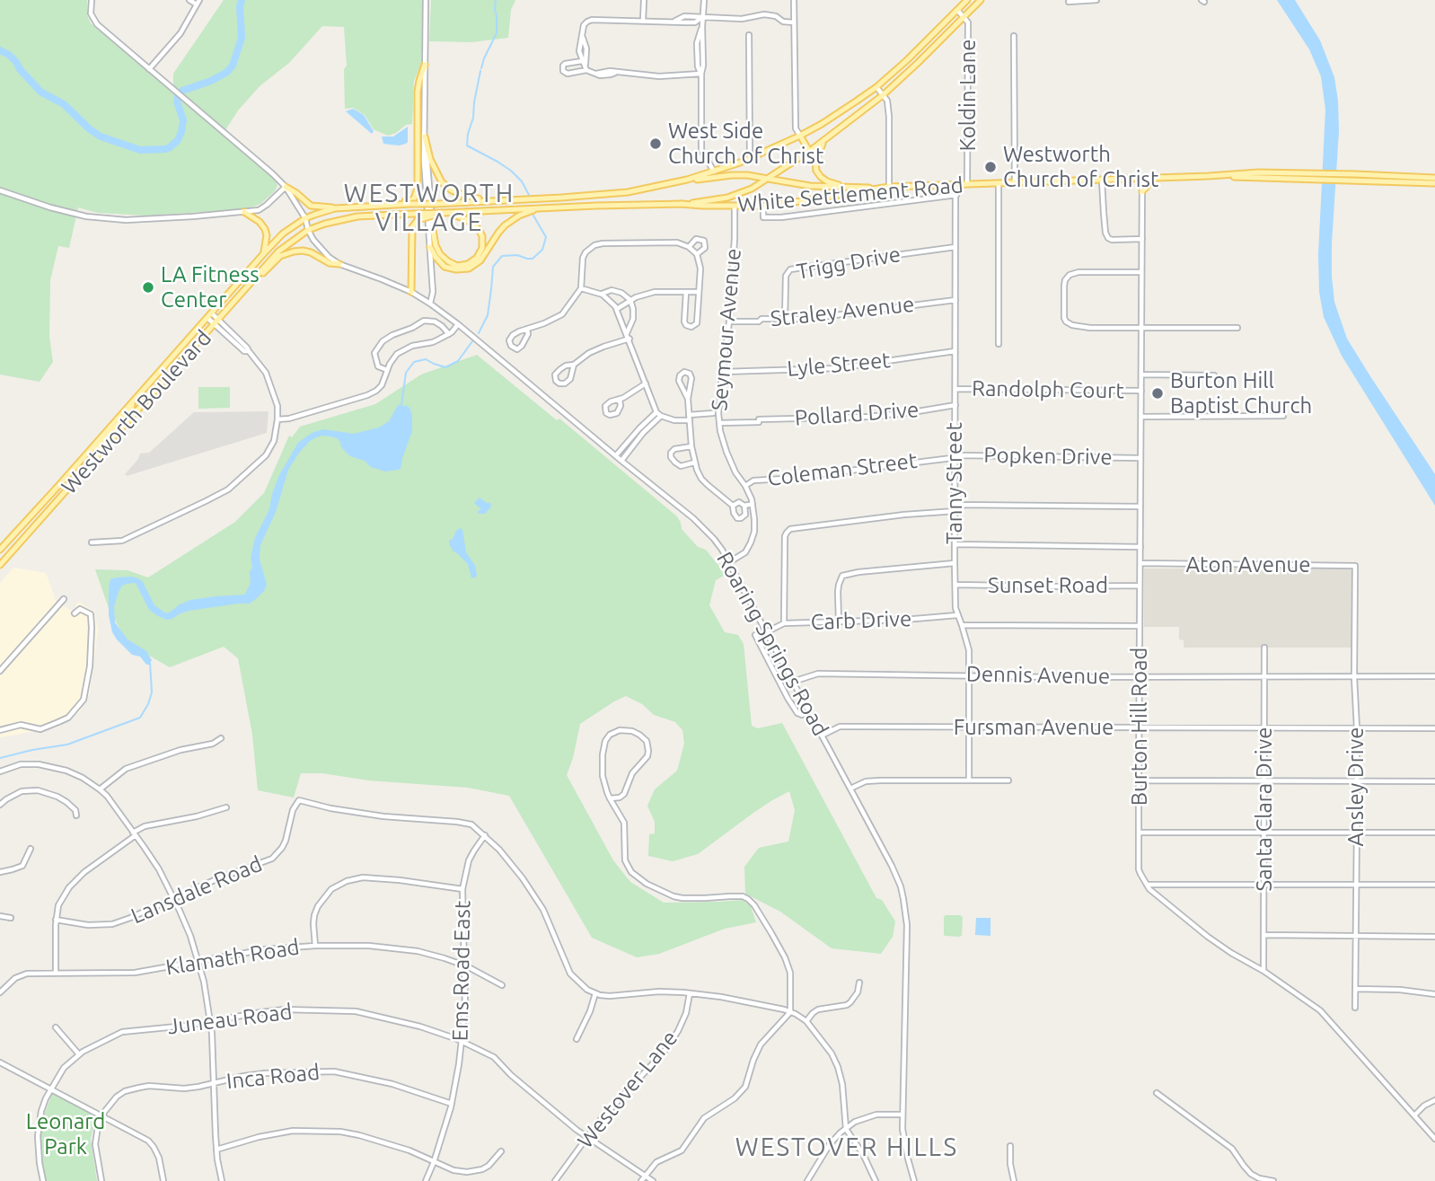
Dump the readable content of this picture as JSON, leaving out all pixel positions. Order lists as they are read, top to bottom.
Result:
{
  "streets": {
    "main road": ["White Settlement Road", "Westworth Boulevard"],
    "street": [
      "Koldin Lane",
      "Trigg Drive",
      "Straley Avenue",
      "Seymour Avenue",
      "Lyle Street",
      "Randolph Court",
      "Pollard Drive",
      "Popken Drive",
      "Coleman Street",
      "Tanny Street",
      "Aton Avenue",
      "Sunset Road",
      "Carb Drive",
      "Roaring Springs Road",
      "Dennis Avenue",
      "Burton Hill Road",
      "Fursman Avenue",
      "Ansley Drive",
      "Santa Clara Drive",
      "Lansdale Road",
      "Klamath Road",
      "Ems Road East",
      "Juneau Road",
      "Inca Road",
      "Westover Lane"
    ]
  },
  "crossings": [
    ["Koldin Lane", "White Settlement Road"],
    ["Koldin Lane", "Westworth Boulevard"],
    ["White Settlement Road", "Seymour Avenue"],
    ["White Settlement Road", "Westworth Boulevard"],
    ["White Settlement Road", "Tanny Street"],
    ["White Settlement Road", "Burton Hill Road"],
    ["Trigg Drive", "Straley Avenue"],
    ["Trigg Drive", "Tanny Street"],
    ["Straley Avenue", "Seymour Avenue"],
    ["Straley Avenue", "Tanny Street"],
    ["Seymour Avenue", "Lyle Street"],
    ["Seymour Avenue", "Pollard Drive"],
    ["Seymour Avenue", "Coleman Street"],
    ["Lyle Street", "Tanny Street"],
    ["Randolph Court", "Tanny Street"],
    ["Randolph Court", "Burton Hill Road"],
    ["Westworth Boulevard", "Roaring Springs Road"],
    ["Pollard Drive", "Tanny Street"],
    ["Popken Drive", "Coleman Street"],
    ["Popken Drive", "Tanny Street"],
    ["Popken Drive", "Burton Hill Road"],
    ["Coleman Street", "Tanny Street"],
    ["Coleman Street", "Roaring Springs Road"],
    ["Tanny Street", "Sunset Road"],
    ["Tanny Street", "Carb Drive"],
    ["Tanny Street", "Dennis Avenue"],
    ["Tanny Street", "Fursman Avenue"],
    ["Aton Avenue", "Burton Hill Road"],
    ["Aton Avenue", "Ansley Drive"],
    ["Sunset Road", "Burton Hill Road"],
    ["Carb Drive", "Roaring Springs Road"],
    ["Roaring Springs Road", "Dennis Avenue"],
    ["Roaring Springs Road", "Fursman Avenue"],
    ["Dennis Avenue", "Burton Hill Road"],
    ["Dennis Avenue", "Ansley Drive"],
    ["Dennis Avenue", "Santa Clara Drive"],
    ["Burton Hill Road", "Fursman Avenue"],
    ["Fursman Avenue", "Ansley Drive"],
    ["Fursman Avenue", "Santa Clara Drive"],
    ["Lansdale Road", "Ems Road East"],
    ["Klamath Road", "Ems Road East"],
    ["Ems Road East", "Juneau Road"],
    ["Ems Road East", "Inca Road"],
    ["Juneau Road", "Westover Lane"]
  ],
  "districts": ["WESTWORTH VILLAGE", "WESTOVER HILLS"],
  "parks": ["Leonard Park"],
  "places": [
    "West Side Church of Christ",
    "Westworth Church of Christ",
    "LA Fitness Center",
    "Burton Hill Baptist Church"
  ]
}
